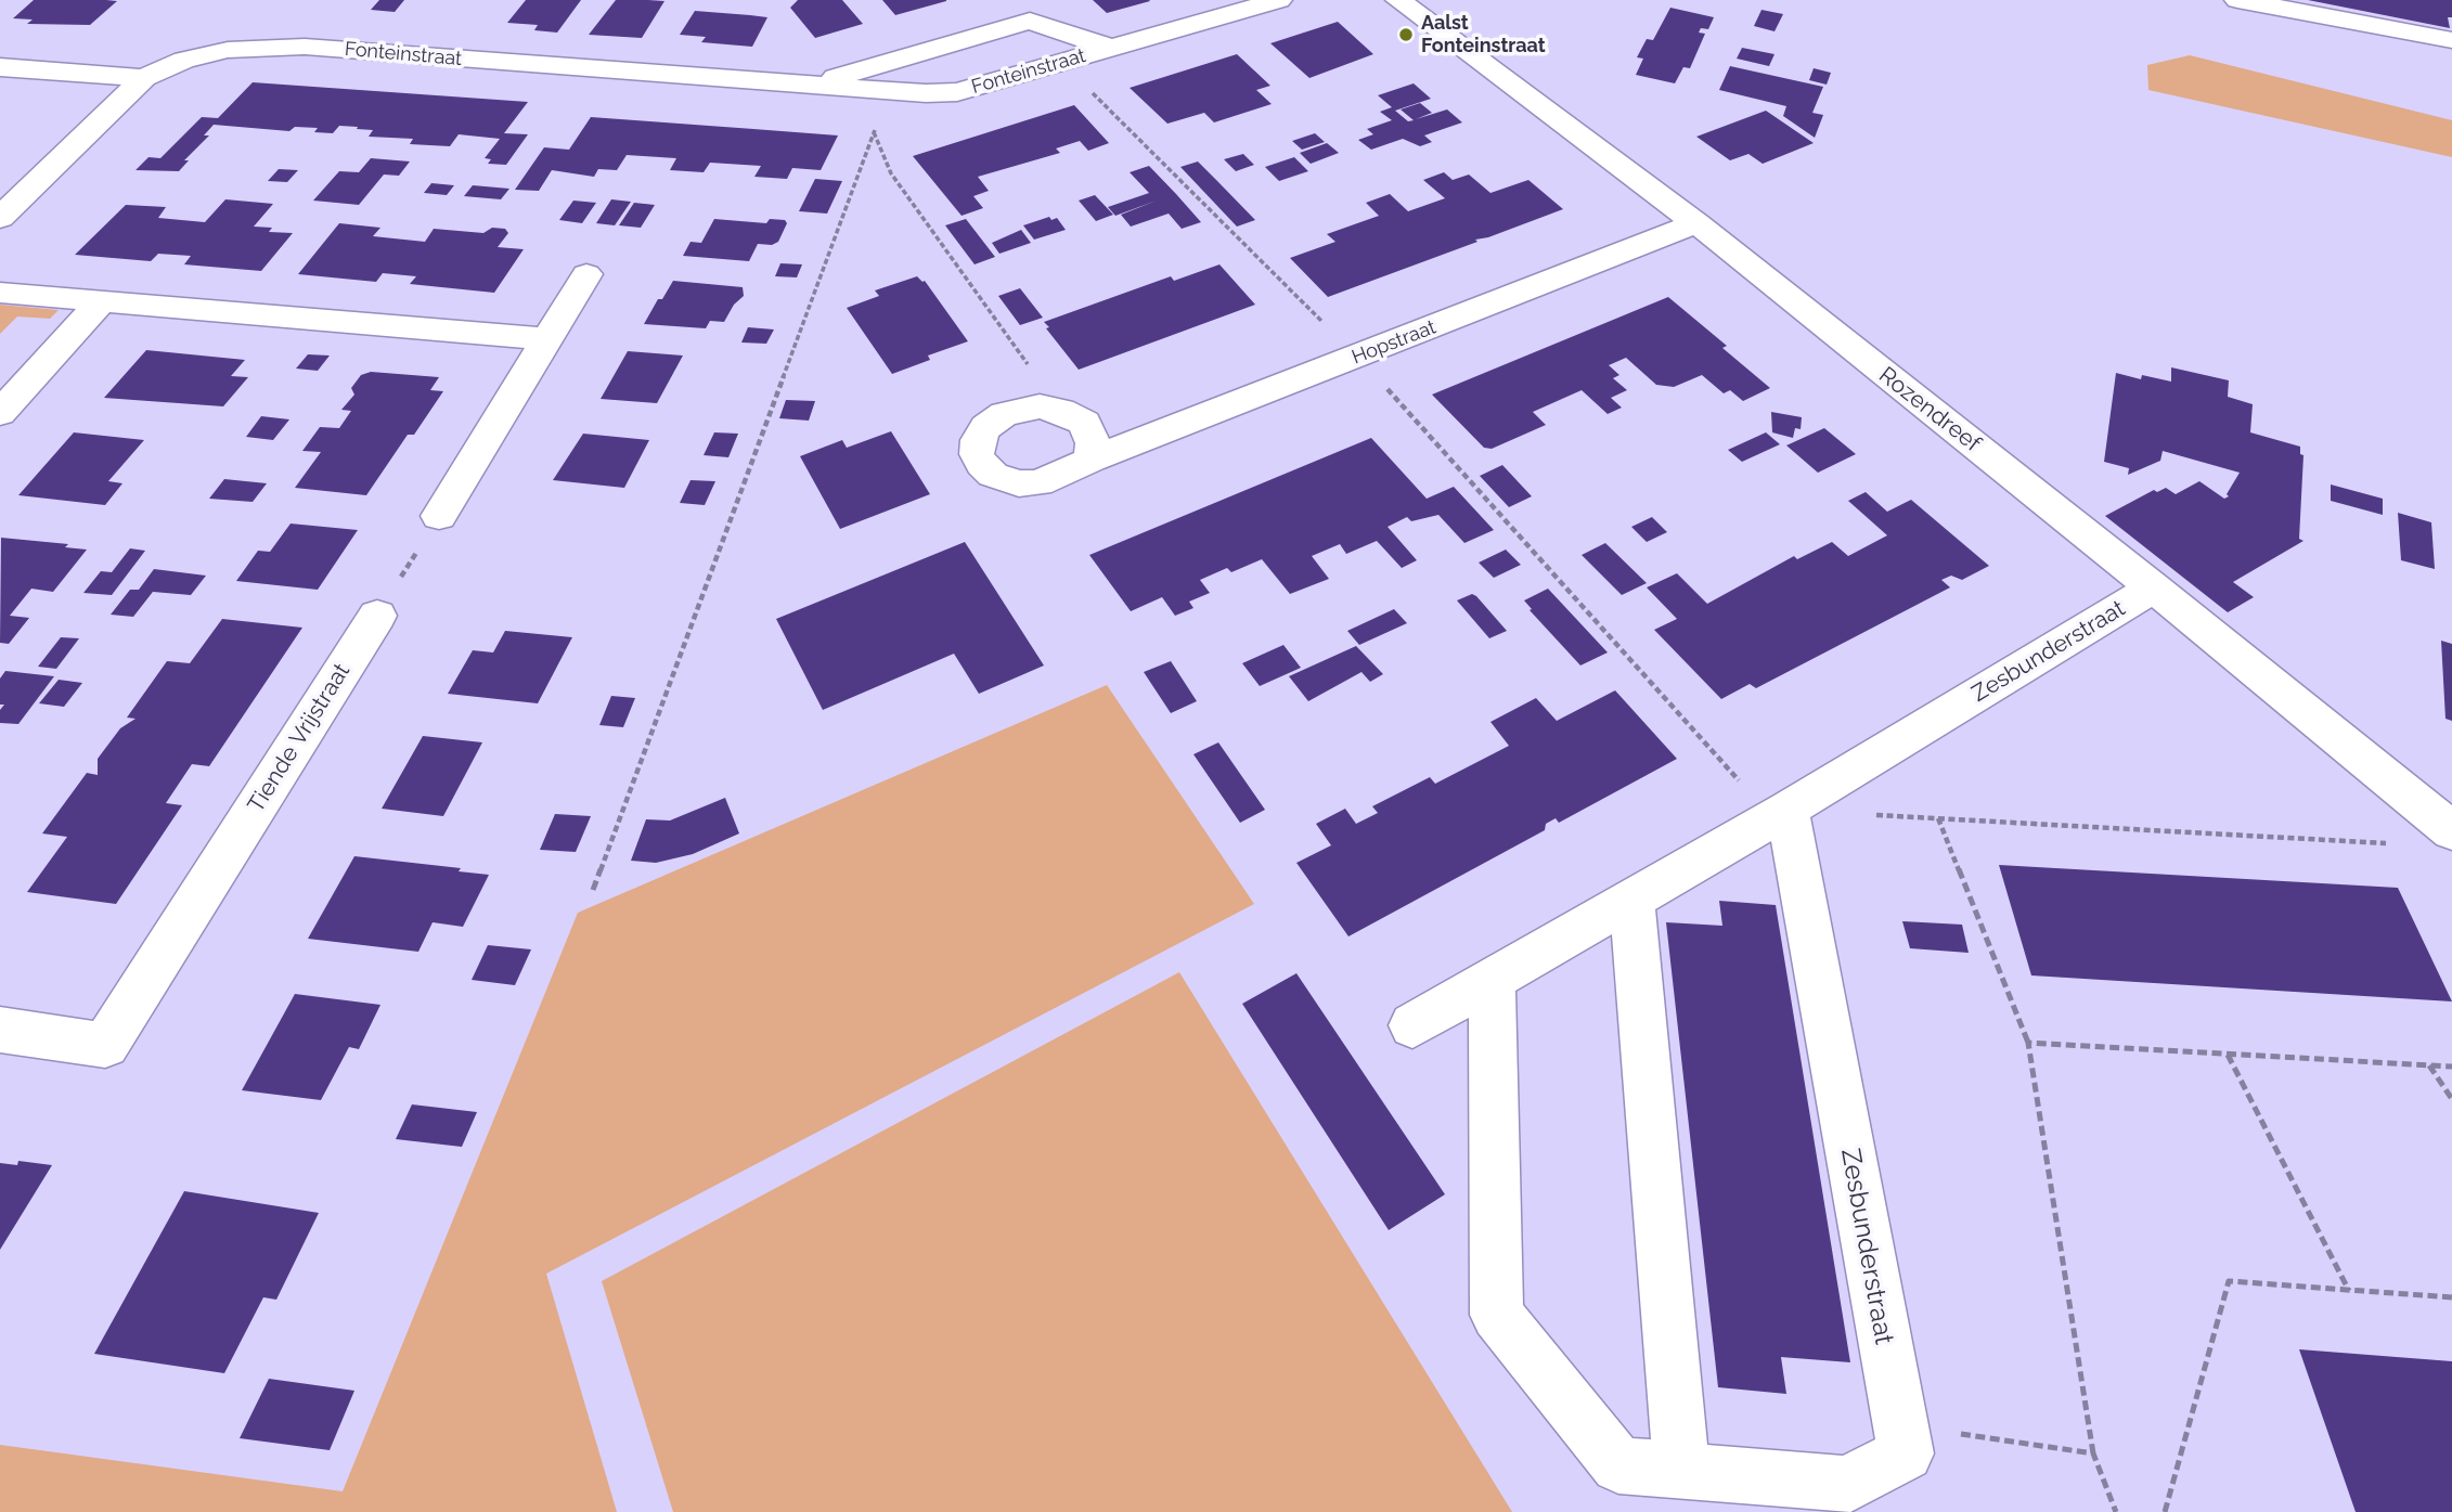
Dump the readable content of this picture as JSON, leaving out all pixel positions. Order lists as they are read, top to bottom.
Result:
{
  "streets": {
    "street": [
      "Fonteinstraat",
      "Hopstraat",
      "Rozendreef",
      "Zesbunderstraat",
      "Tiende Vrijstraat"
    ]
  },
  "crossings": [
    ["Hopstraat", "Rozendreef"],
    ["Rozendreef", "Zesbunderstraat"]
  ],
  "places": ["Aalst Fonteinstraat"]
}
